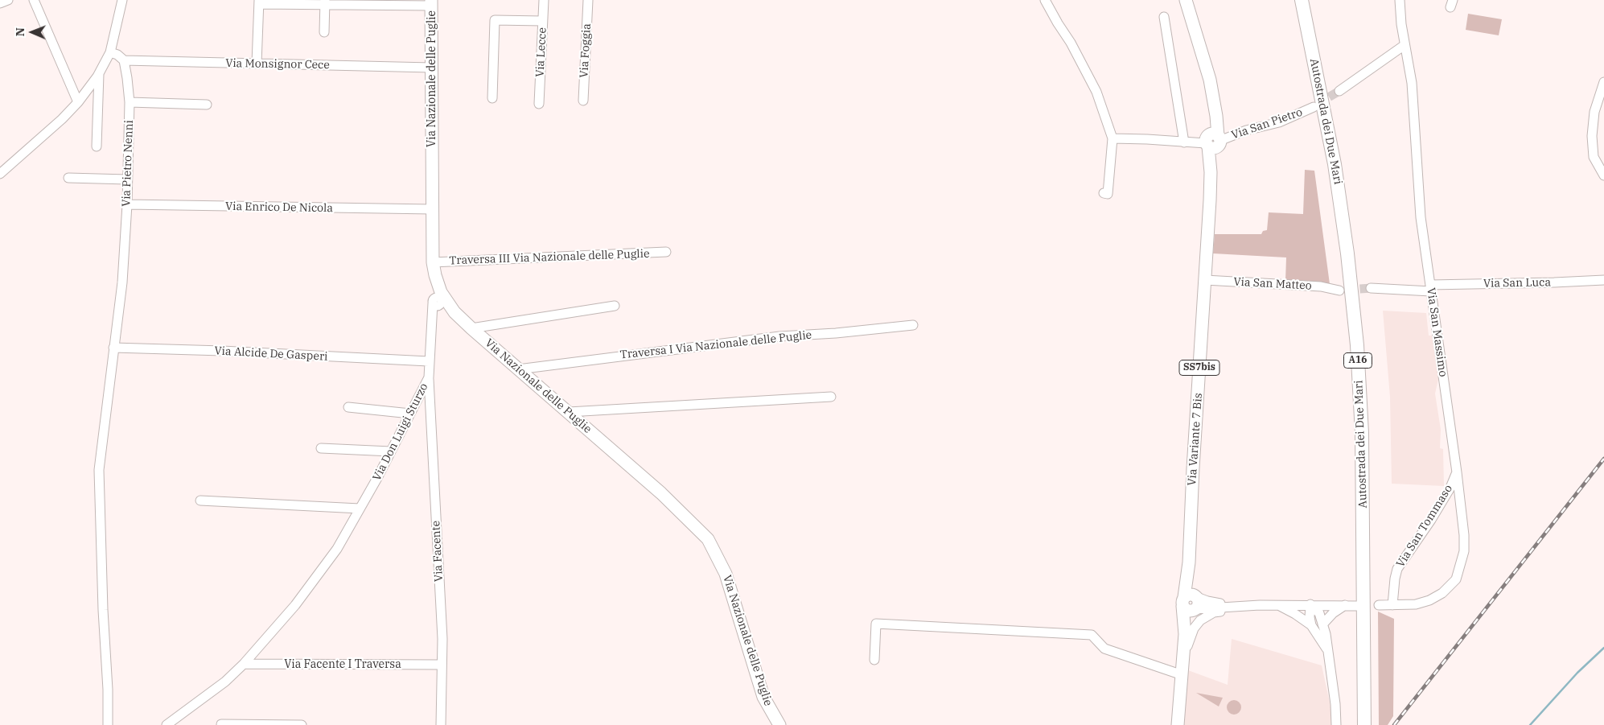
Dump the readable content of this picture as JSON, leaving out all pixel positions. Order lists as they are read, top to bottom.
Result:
{
  "streets": {
    "highway": ["Autostrada dei Due Mari", "A16"],
    "main road": ["Via Nazionale delle Puglie", "SS7bis", "Via Variante 7 Bis"],
    "street": [
      "Via Foggia",
      "Via Lecce",
      "Via Monsignor Cece",
      "Via San Pietro",
      "Via Pietro Nenni",
      "Via Enrico De Nicola",
      "Traversa III Via Nazionale delle Puglie",
      "Via San Luca",
      "Via San Matteo",
      "Via San Massimo",
      "Traversa I Via Nazionale delle Puglie",
      "Via Alcide De Gasperi",
      "Via Don Luigi Sturzo",
      "Via San Tommaso",
      "Via Facente",
      "Via Facente I Traversa"
    ]
  },
  "crossings": [
    ["Via Monsignor Cece", "Via Nazionale delle Puglie"],
    ["Via Monsignor Cece", "Via Pietro Nenni"],
    ["Via Nazionale delle Puglie", "Via Enrico De Nicola"],
    ["Via Nazionale delle Puglie", "Traversa III Via Nazionale delle Puglie"],
    ["Via Nazionale delle Puglie", "Traversa I Via Nazionale delle Puglie"],
    ["Via Nazionale delle Puglie", "Via Don Luigi Sturzo"],
    ["Via San Pietro", "Via Variante 7 Bis"],
    ["Via Pietro Nenni", "Via Enrico De Nicola"],
    ["Via Pietro Nenni", "Via Alcide De Gasperi"],
    ["Via San Luca", "Via San Massimo"],
    ["Via San Matteo", "Via Variante 7 Bis"],
    ["Via San Massimo", "Via San Tommaso"],
    ["Via Alcide De Gasperi", "Via Don Luigi Sturzo"],
    ["Via Don Luigi Sturzo", "Via Facente"],
    ["Via Don Luigi Sturzo", "Via Facente I Traversa"],
    ["Via Facente", "Via Facente I Traversa"]
  ],
  "north": "left"
}
